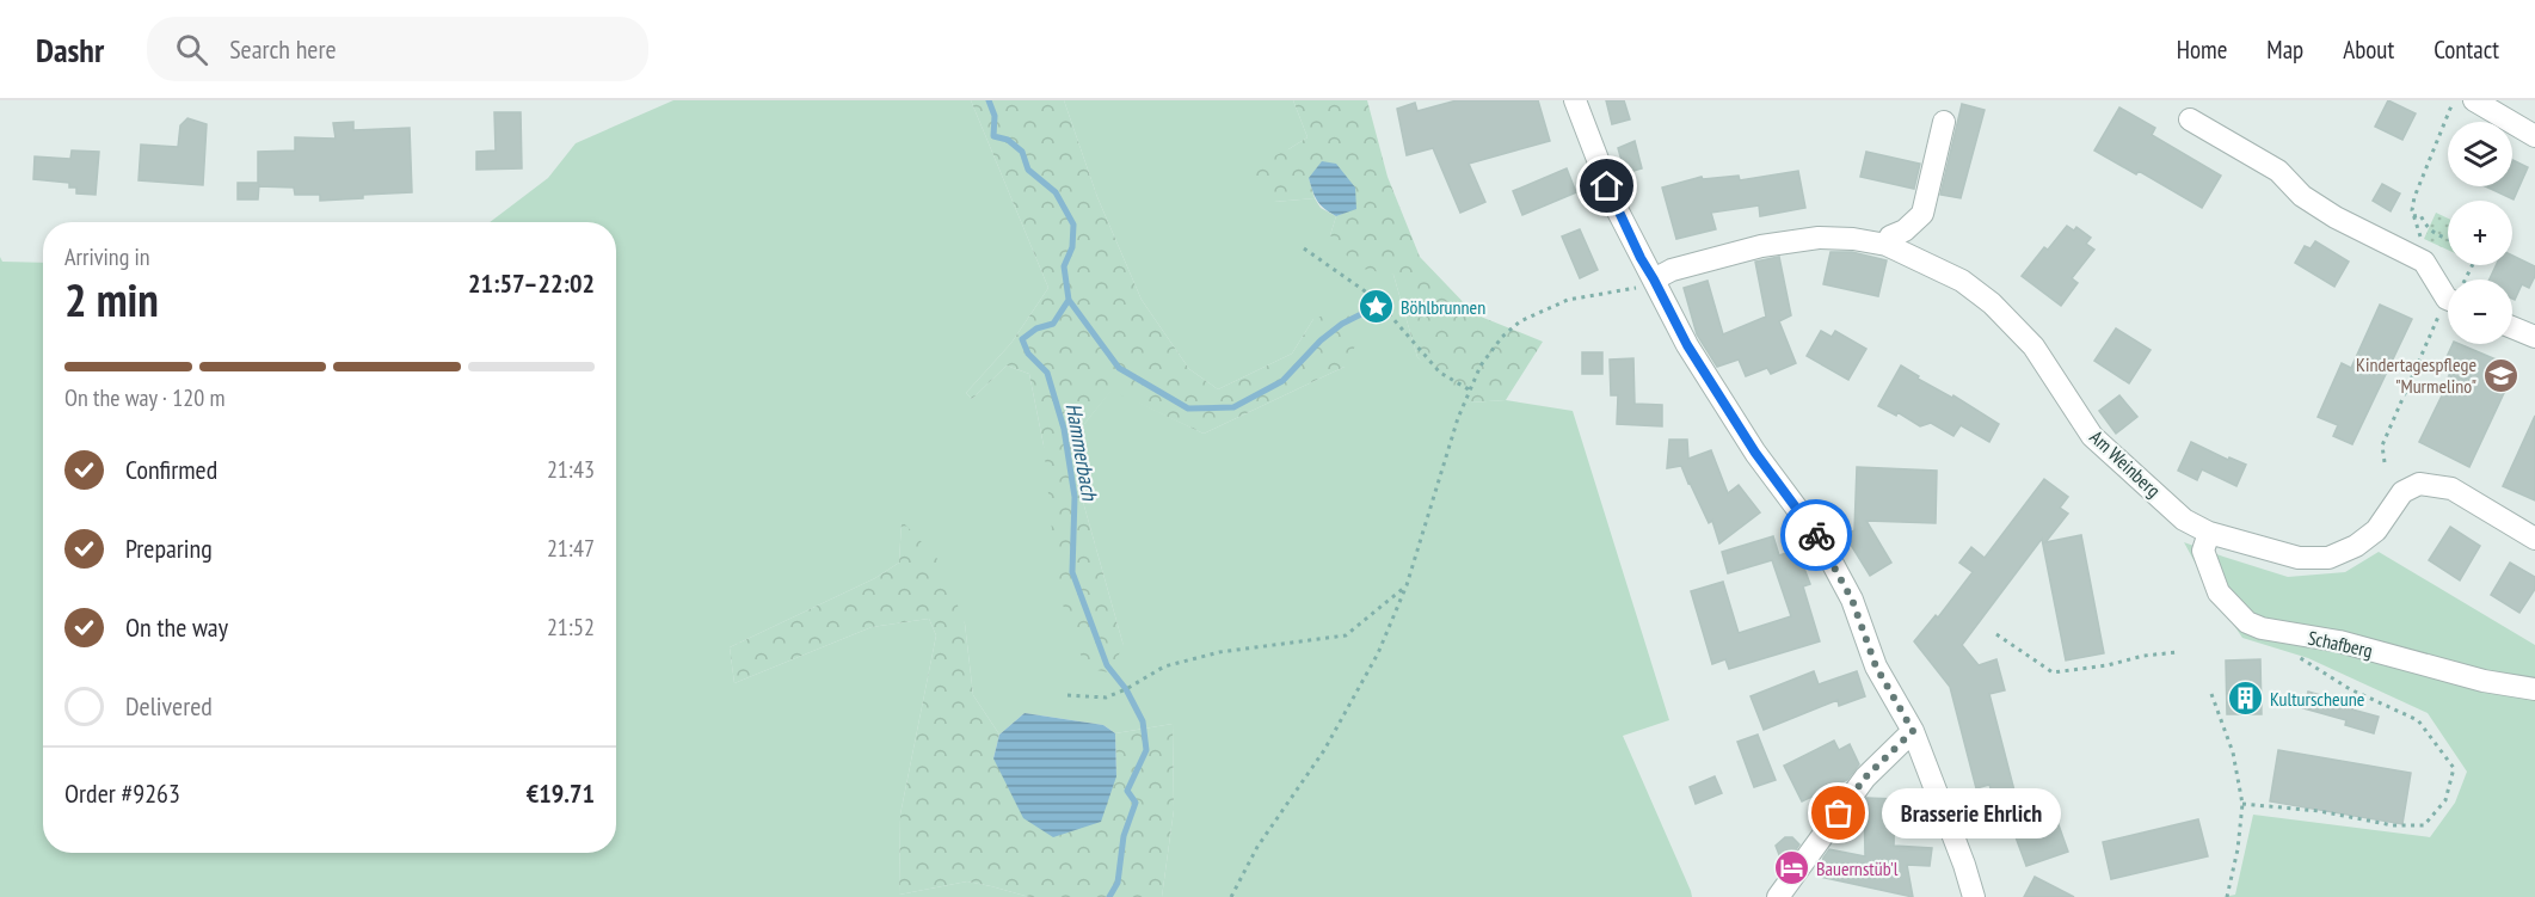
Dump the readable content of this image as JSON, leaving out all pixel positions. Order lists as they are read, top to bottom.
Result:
{
  "streets": {
    "street": ["Am Weinberg", "Schafberg"]
  },
  "crossings": [
    ["Am Weinberg", "Schafberg"]
  ],
  "water": ["Hammerbach"],
  "places": {
    "place": ["Böhlbrunnen"],
    "school or university": ["Kindertagespflege \"Murmelino\""],
    "building": ["Kulturscheune"],
    "other": ["Brasserie Ehrlich"],
    "hotel": ["Bauernstüb'l"]
  },
  "page": {
    "header": "Dashr",
    "search": "Search here",
    "nav": [
      "Home",
      "Map",
      "About",
      "Contact"
    ],
    "map_buttons": ["+", "−"],
    "heading": ["2 min", "Arriving in", "21:57–22:02"],
    "panel": ["Order #9263", "€19.71"],
    "bar": "On the way · 120 m",
    "list": [
      ["Confirmed", "21:43"],
      ["Preparing", "21:47"],
      ["On the way", "21:52"],
      "Delivered"
    ],
    "bubble": "Brasserie Ehrlich"
  }
}
